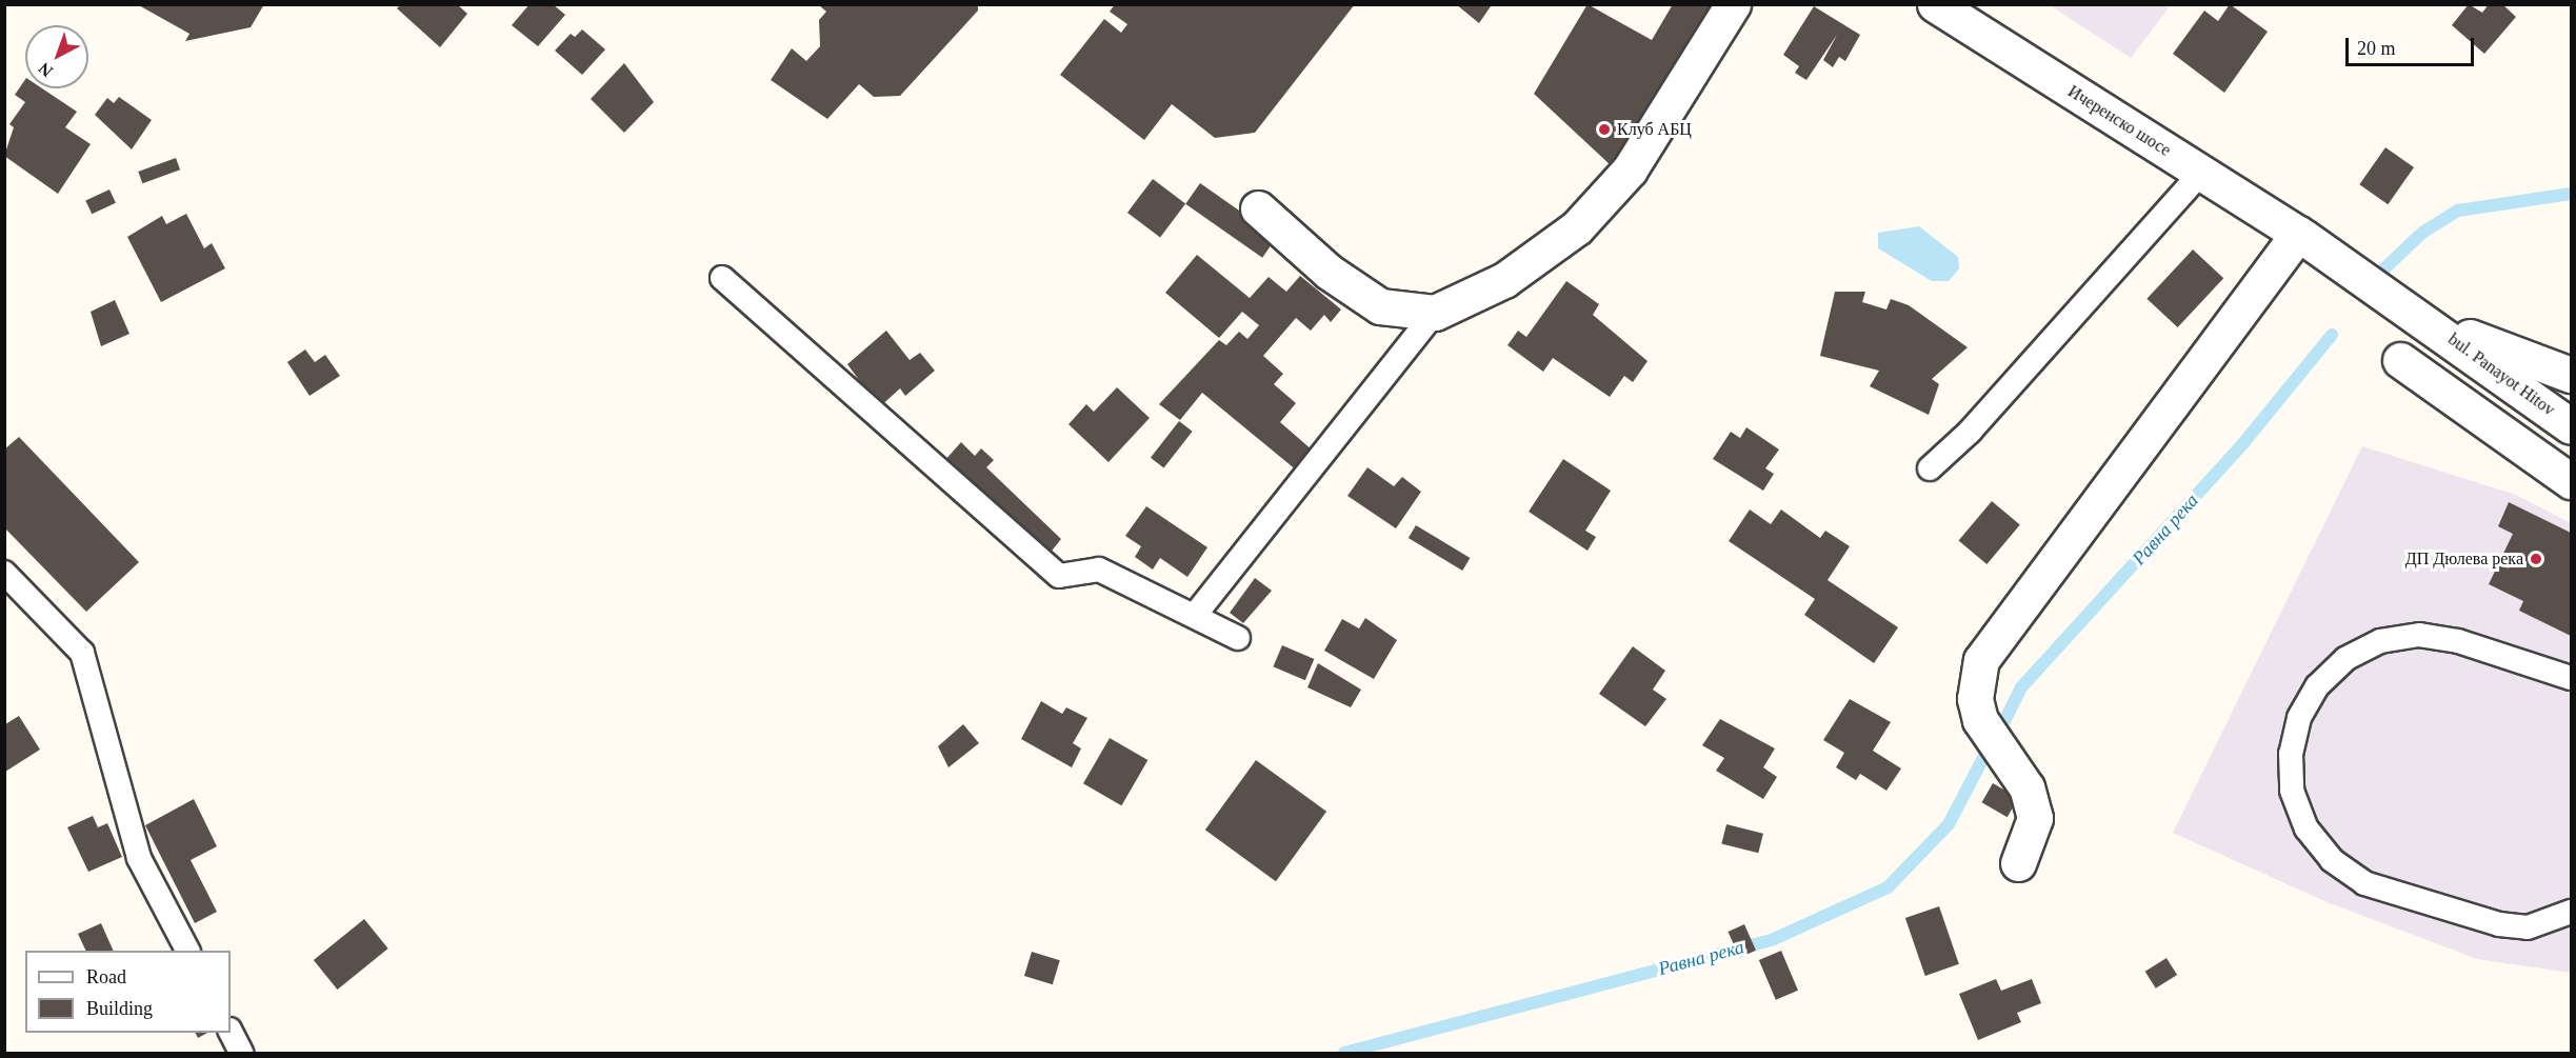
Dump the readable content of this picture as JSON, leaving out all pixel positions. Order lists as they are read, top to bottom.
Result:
{
  "streets": {
    "street": ["Ичеренско шосе", "bul. Panayot Hitov"]
  },
  "crossings": [
    ["Ичеренско шосе", "bul. Panayot Hitov"]
  ],
  "water": ["Равна река"],
  "places": ["Клуб АБЦ", "ДП Дюлева река"],
  "legend": ["Road", "Building"],
  "scale_bar": "20 m",
  "north": "bottom left"
}
